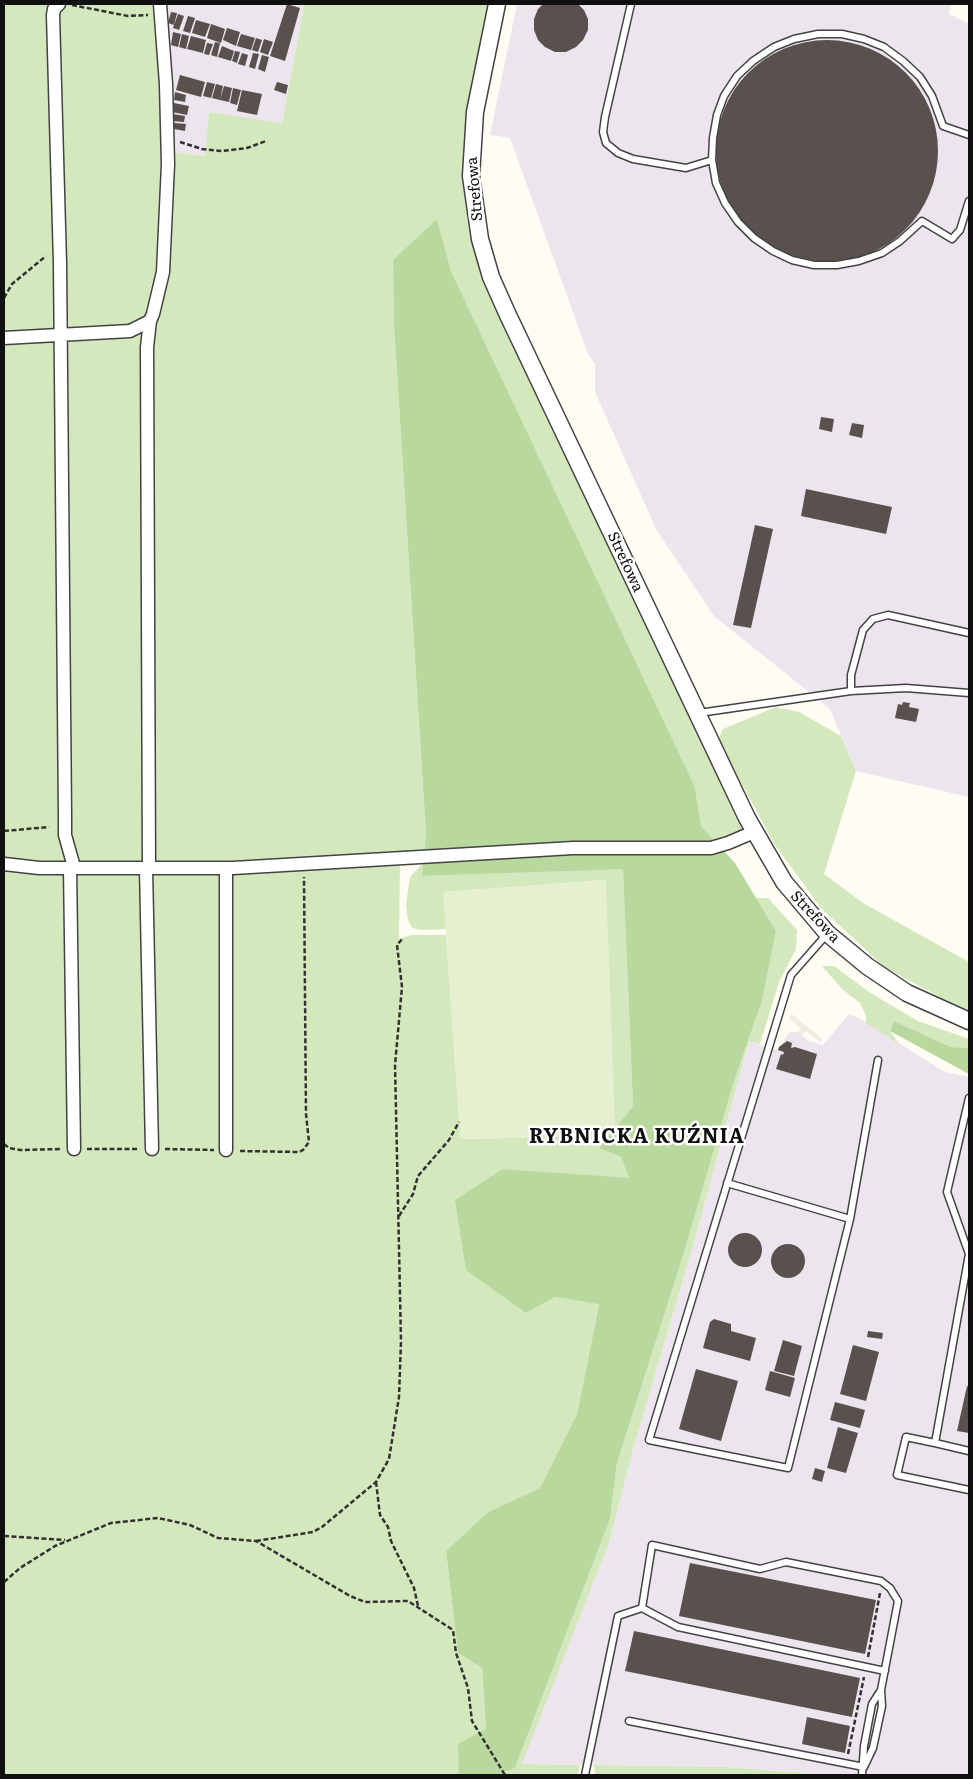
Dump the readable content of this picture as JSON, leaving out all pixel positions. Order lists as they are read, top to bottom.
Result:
{
  "streets": {
    "street": ["Strefowa"]
  },
  "districts": ["RYBNICKA KUŹNIA"]
}
